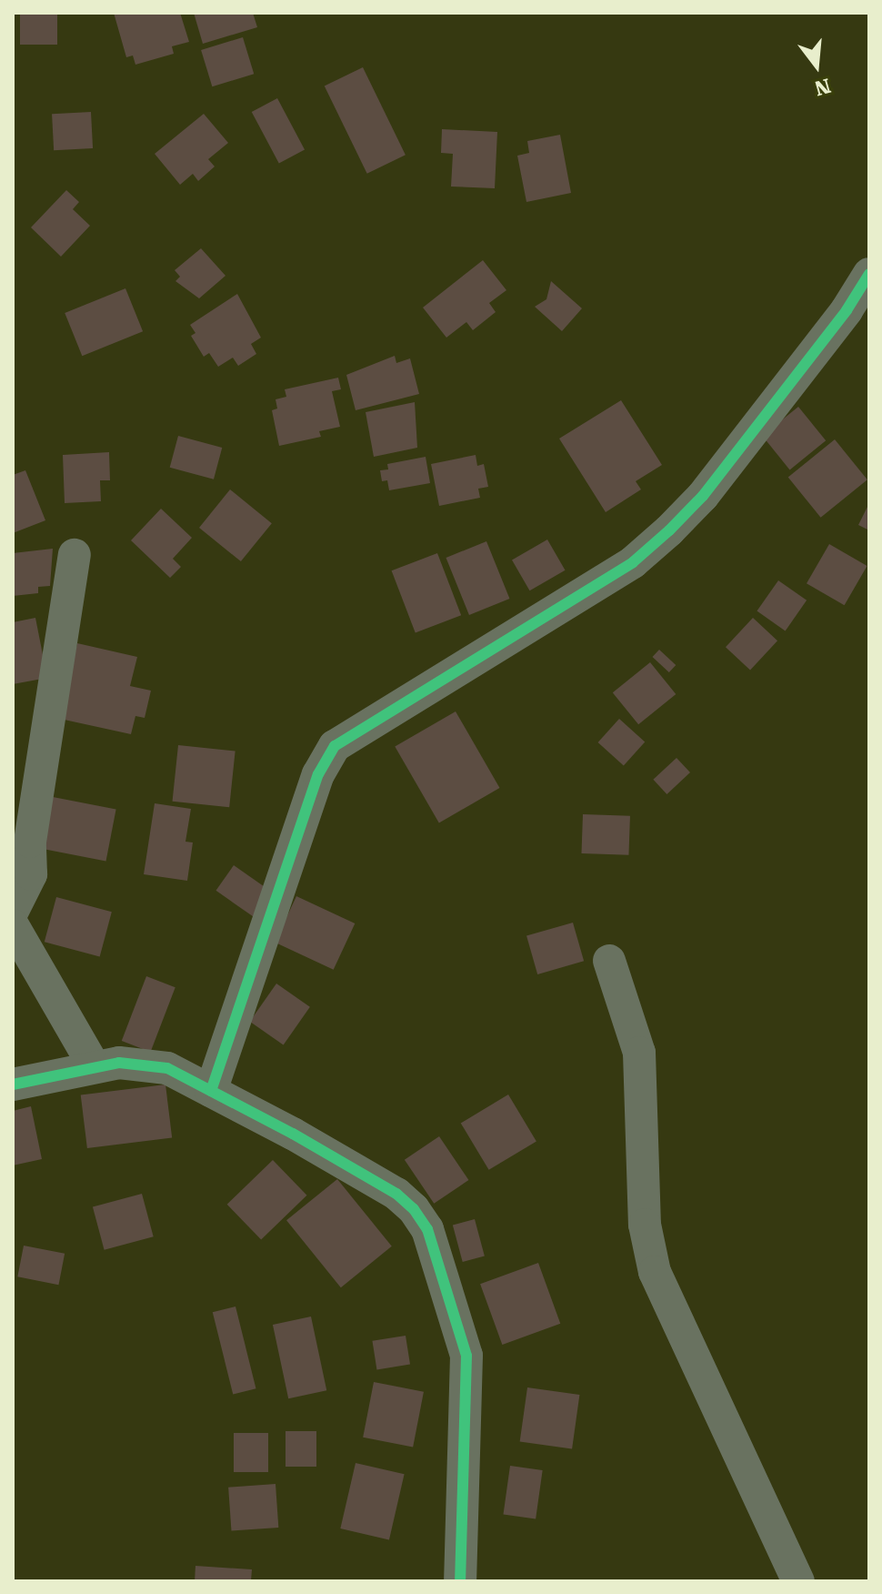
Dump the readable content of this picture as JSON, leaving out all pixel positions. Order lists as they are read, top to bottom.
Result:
{
  "north": "bottom"
}
